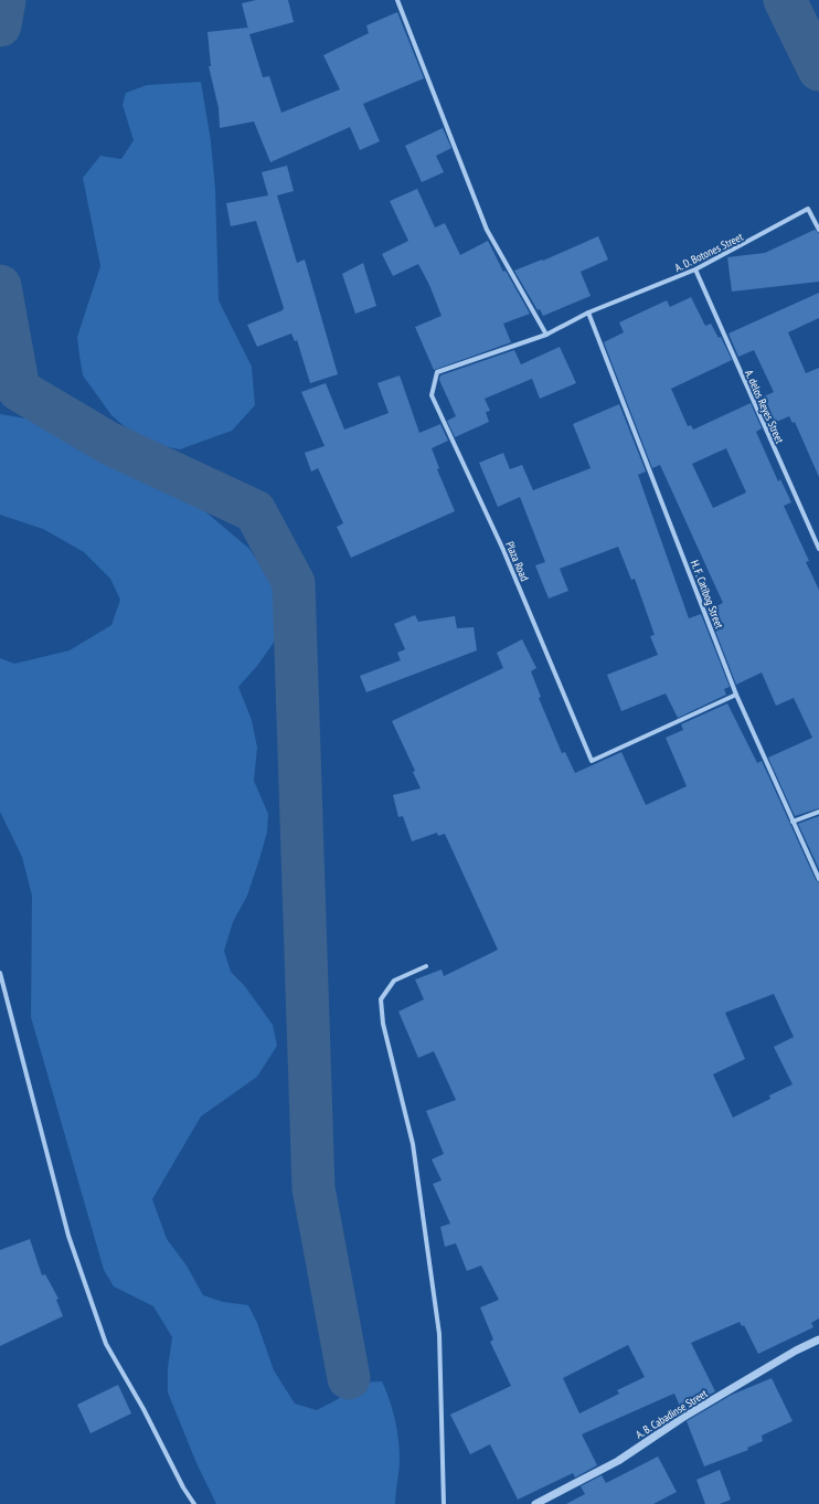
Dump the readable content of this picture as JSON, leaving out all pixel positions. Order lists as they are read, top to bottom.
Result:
{
  "streets": {
    "street": [
      "A. D. Botones Street",
      "A. delos Reyes Street",
      "Plaza Road",
      "H. F. Catibog Street",
      "A. B. Cabadinse Street"
    ]
  },
  "crossings": [
    ["A. D. Botones Street", "A. delos Reyes Street"],
    ["A. D. Botones Street", "Plaza Road"],
    ["A. D. Botones Street", "H. F. Catibog Street"],
    ["Plaza Road", "H. F. Catibog Street"]
  ]
}
